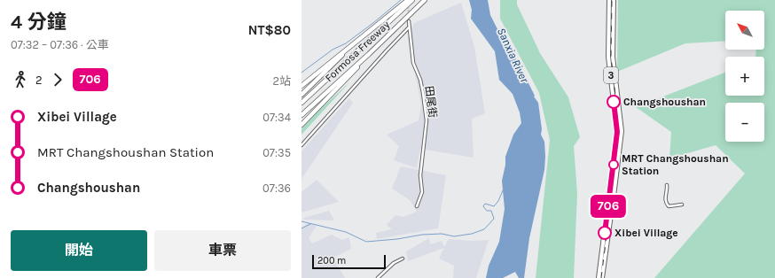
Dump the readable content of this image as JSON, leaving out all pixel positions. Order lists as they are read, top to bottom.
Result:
{
  "streets": {
    "highway": ["Formosa Freeway"],
    "main road": ["3"],
    "street": ["田尾街"]
  },
  "water": ["Sanxia River"],
  "places": ["Changshoushan", "MRT Changshoushan Station", "Xibei Village"],
  "lines": ["bus line 706"],
  "scale_bar": "200 m",
  "north": "top left",
  "page": {
    "heading": ["4 分鐘", "07:32 – 07:36 · 公車", "NT$80"],
    "on_map": "706",
    "map_buttons": ["+", "−"],
    "legs": ["2", "706", "2站"],
    "list": [
      {
        "name": "Xibei Village",
        "value": "07:34"
      },
      {
        "name": "MRT Changshoushan Station",
        "value": "07:35"
      },
      {
        "name": "Changshoushan",
        "value": "07:36"
      }
    ],
    "buttons": ["開始", "車票"],
    "scale": "200 m"
  }
}
